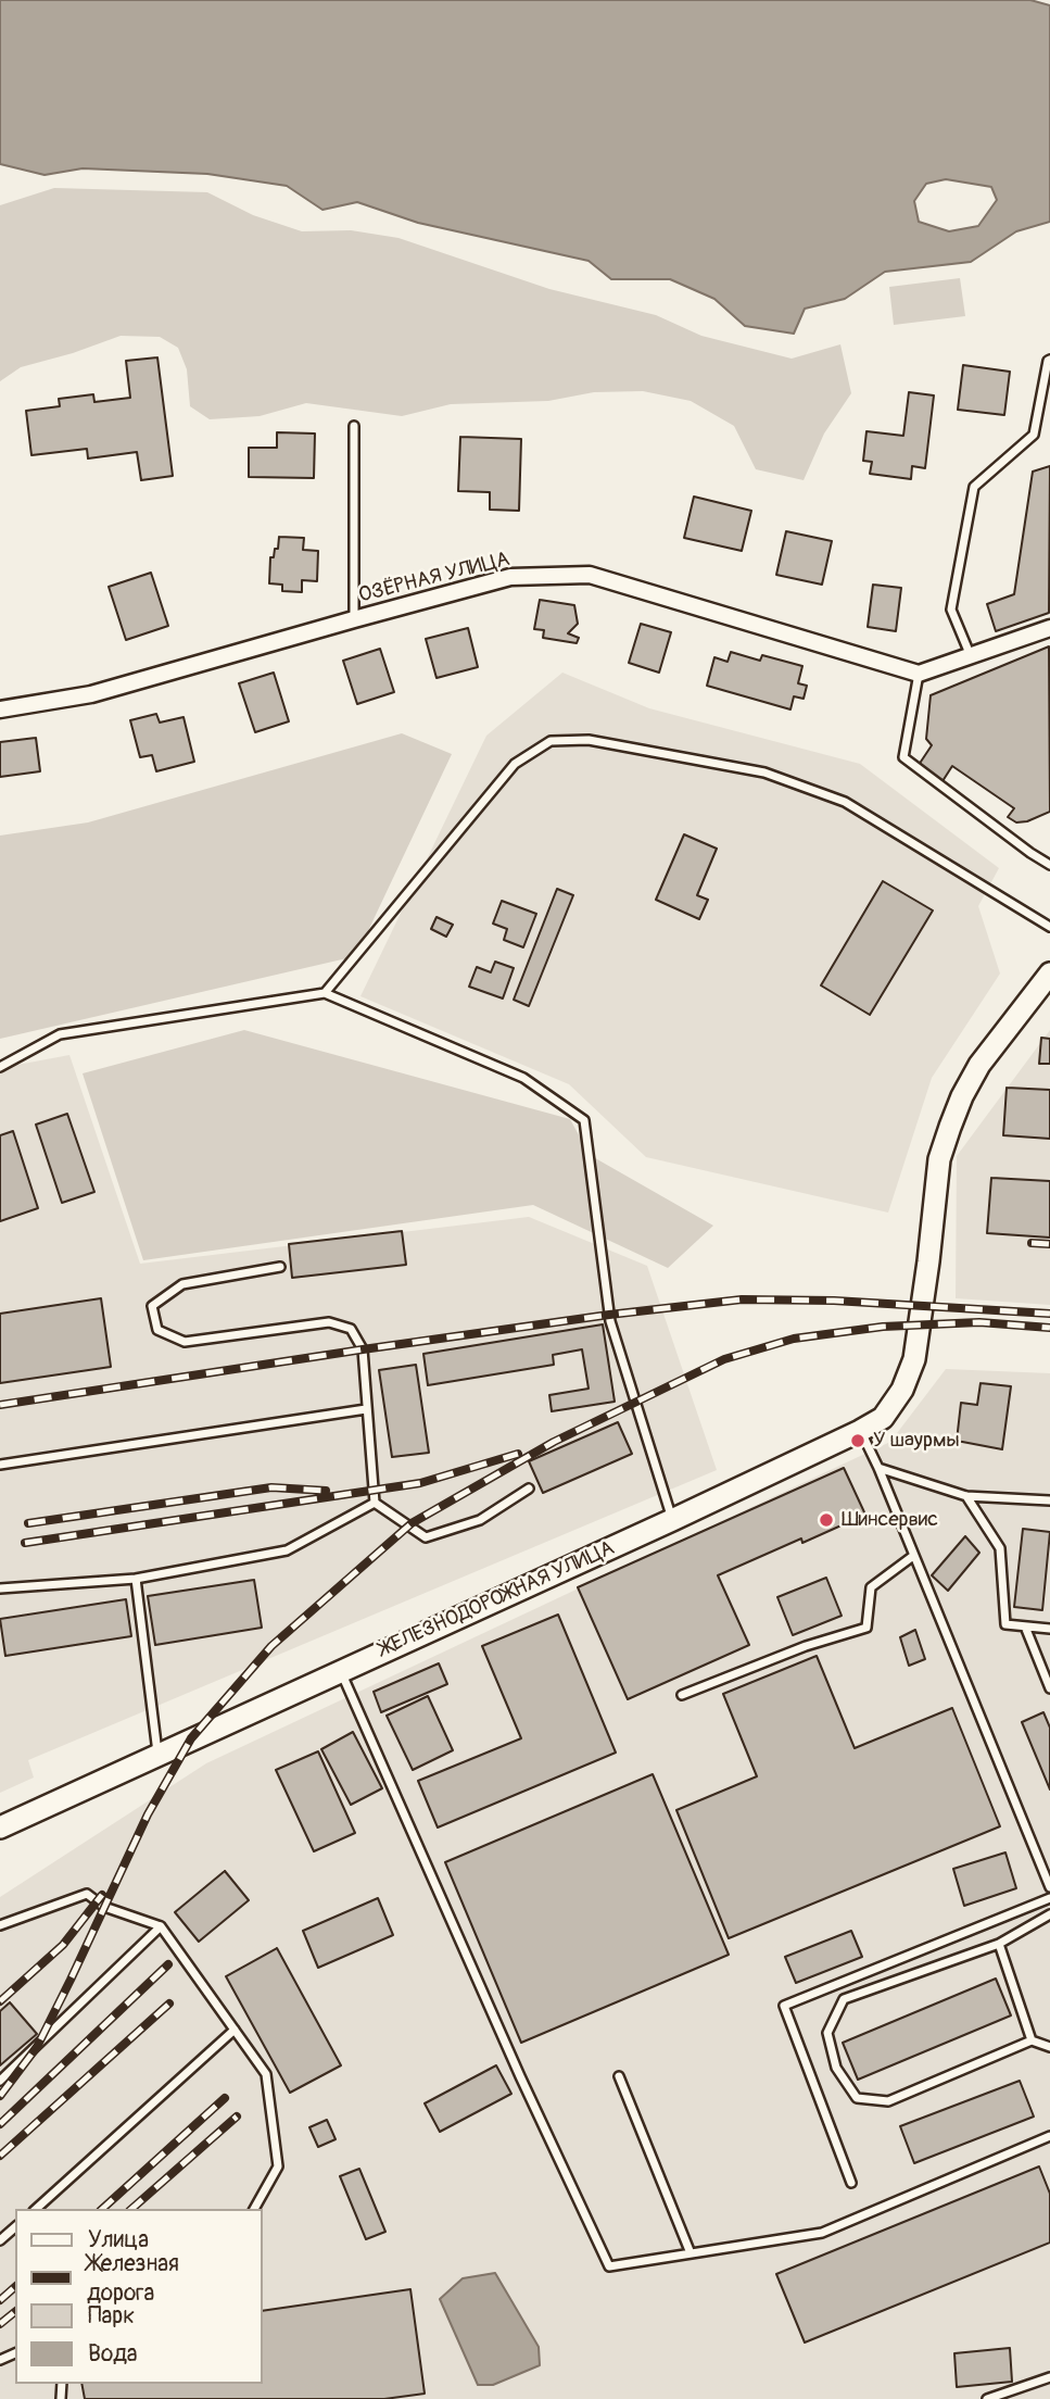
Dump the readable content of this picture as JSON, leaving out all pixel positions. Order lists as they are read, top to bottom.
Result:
{
  "streets": {
    "street": ["ОЗЁРНАЯ УЛИЦА", "ЖЕЛЕЗНОДОРОЖНАЯ УЛИЦА"]
  },
  "places": ["У шаурмы", "Шинсервис"],
  "legend": [
    "Улица",
    "Железная дорога",
    "Парк",
    "Вода"
  ]
}
